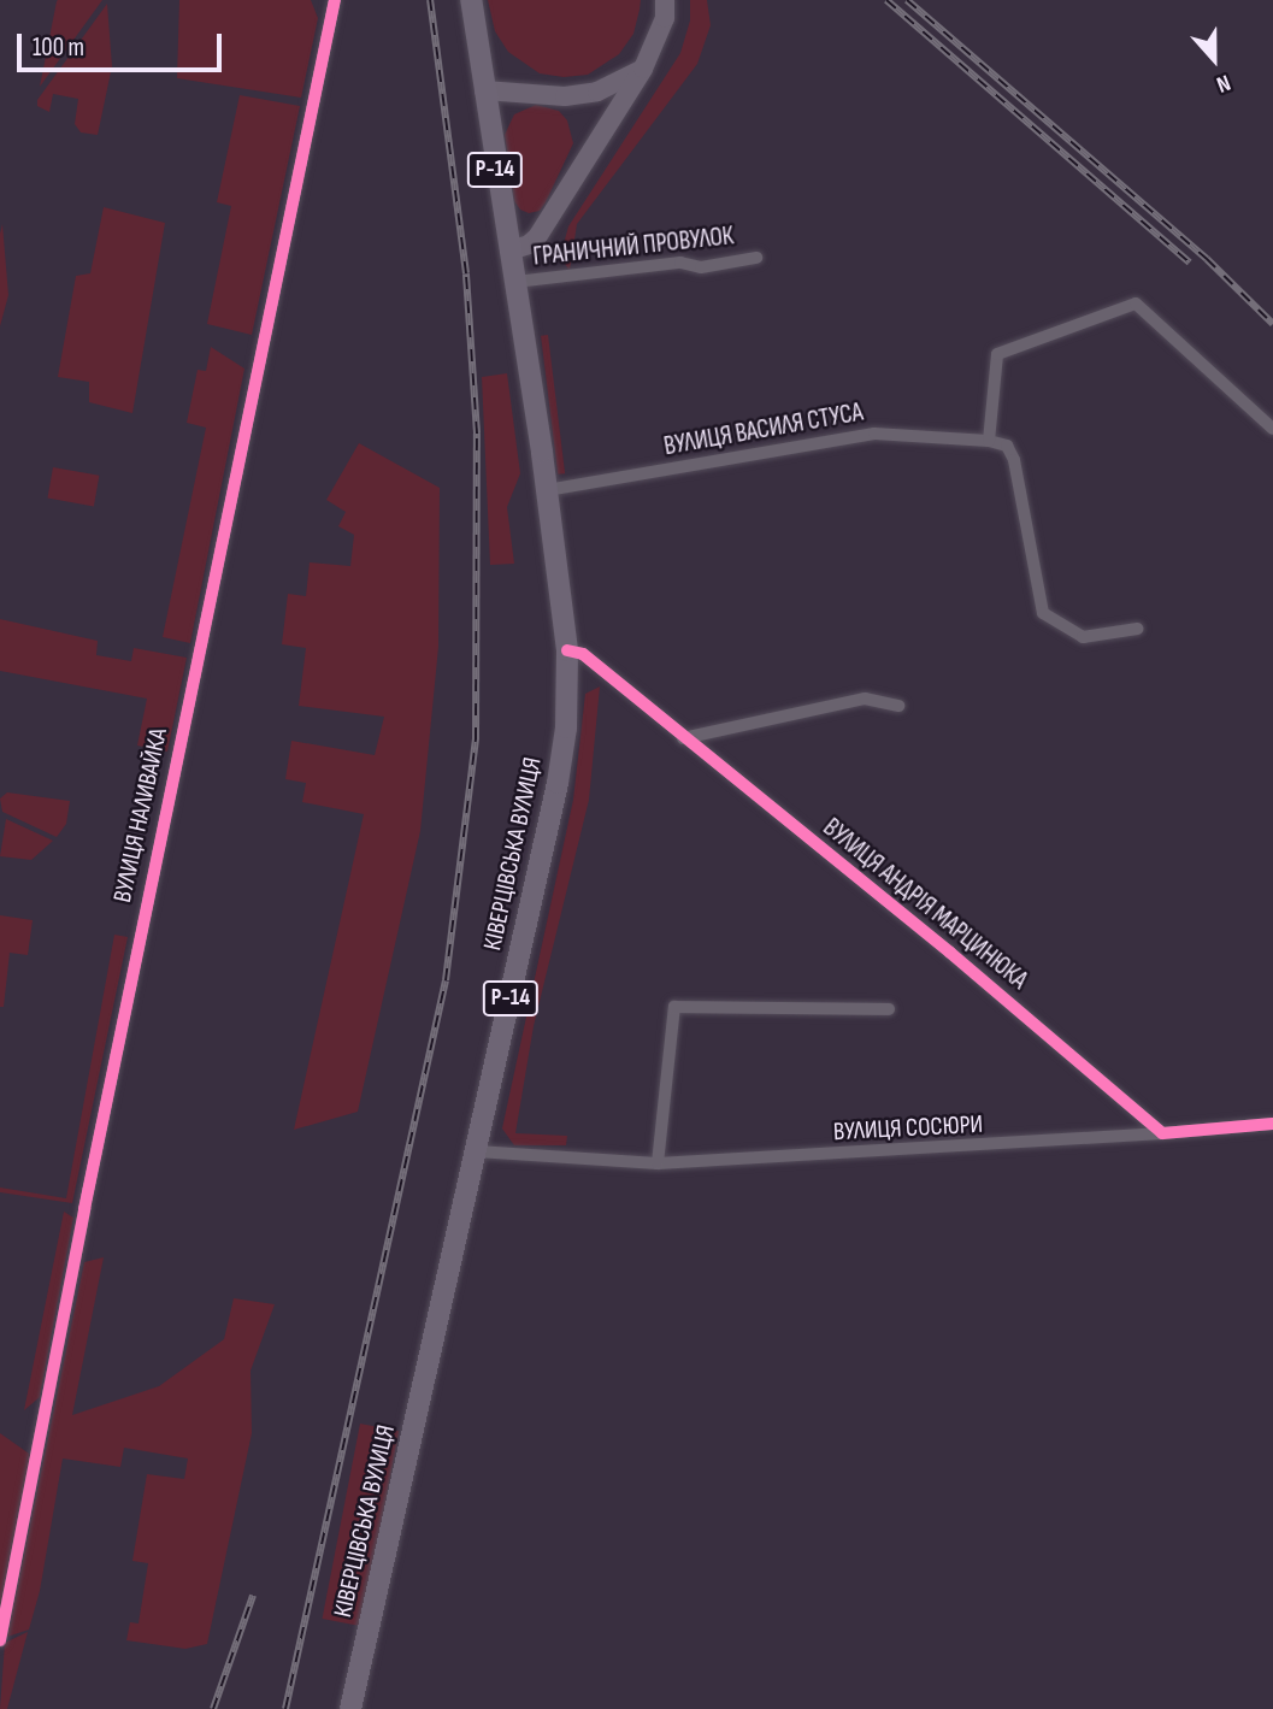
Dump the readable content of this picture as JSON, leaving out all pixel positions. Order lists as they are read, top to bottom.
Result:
{
  "streets": {
    "main road": ["Р-14", "КІВЕРЦІВСЬКА ВУЛИЦЯ"],
    "street": [
      "ГРАНИЧНИЙ ПРОВУЛОК",
      "ВУЛИЦЯ ВАСИЛЯ СТУСА",
      "ВУЛИЦЯ НАЛИВАЙКА",
      "ВУЛИЦЯ АНДРІЯ МАРЦИНЮКА",
      "ВУЛИЦЯ СОСЮРИ"
    ]
  },
  "crossings": [
    ["ГРАНИЧНИЙ ПРОВУЛОК", "КІВЕРЦІВСЬКА ВУЛИЦЯ"],
    ["ВУЛИЦЯ ВАСИЛЯ СТУСА", "КІВЕРЦІВСЬКА ВУЛИЦЯ"],
    ["КІВЕРЦІВСЬКА ВУЛИЦЯ", "ВУЛИЦЯ АНДРІЯ МАРЦИНЮКА"],
    ["КІВЕРЦІВСЬКА ВУЛИЦЯ", "ВУЛИЦЯ СОСЮРИ"],
    ["ВУЛИЦЯ АНДРІЯ МАРЦИНЮКА", "ВУЛИЦЯ СОСЮРИ"]
  ],
  "scale_bar": "100 m",
  "north": "bottom"
}
